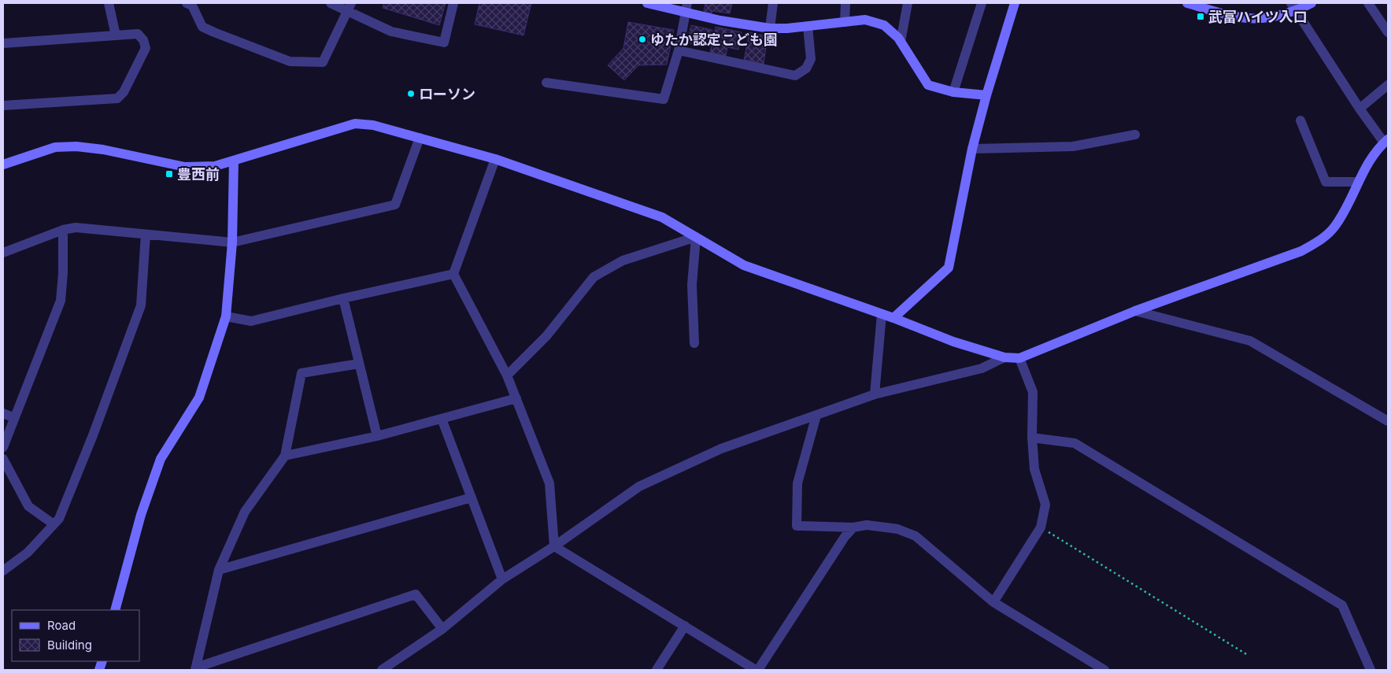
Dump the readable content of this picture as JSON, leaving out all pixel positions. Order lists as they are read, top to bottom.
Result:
{
  "places": {
    "transit": ["武富ハイツ入口", "豊西前"],
    "other": ["ゆたか認定こども園", "ローソン"]
  },
  "legend": ["Road", "Building"]
}
